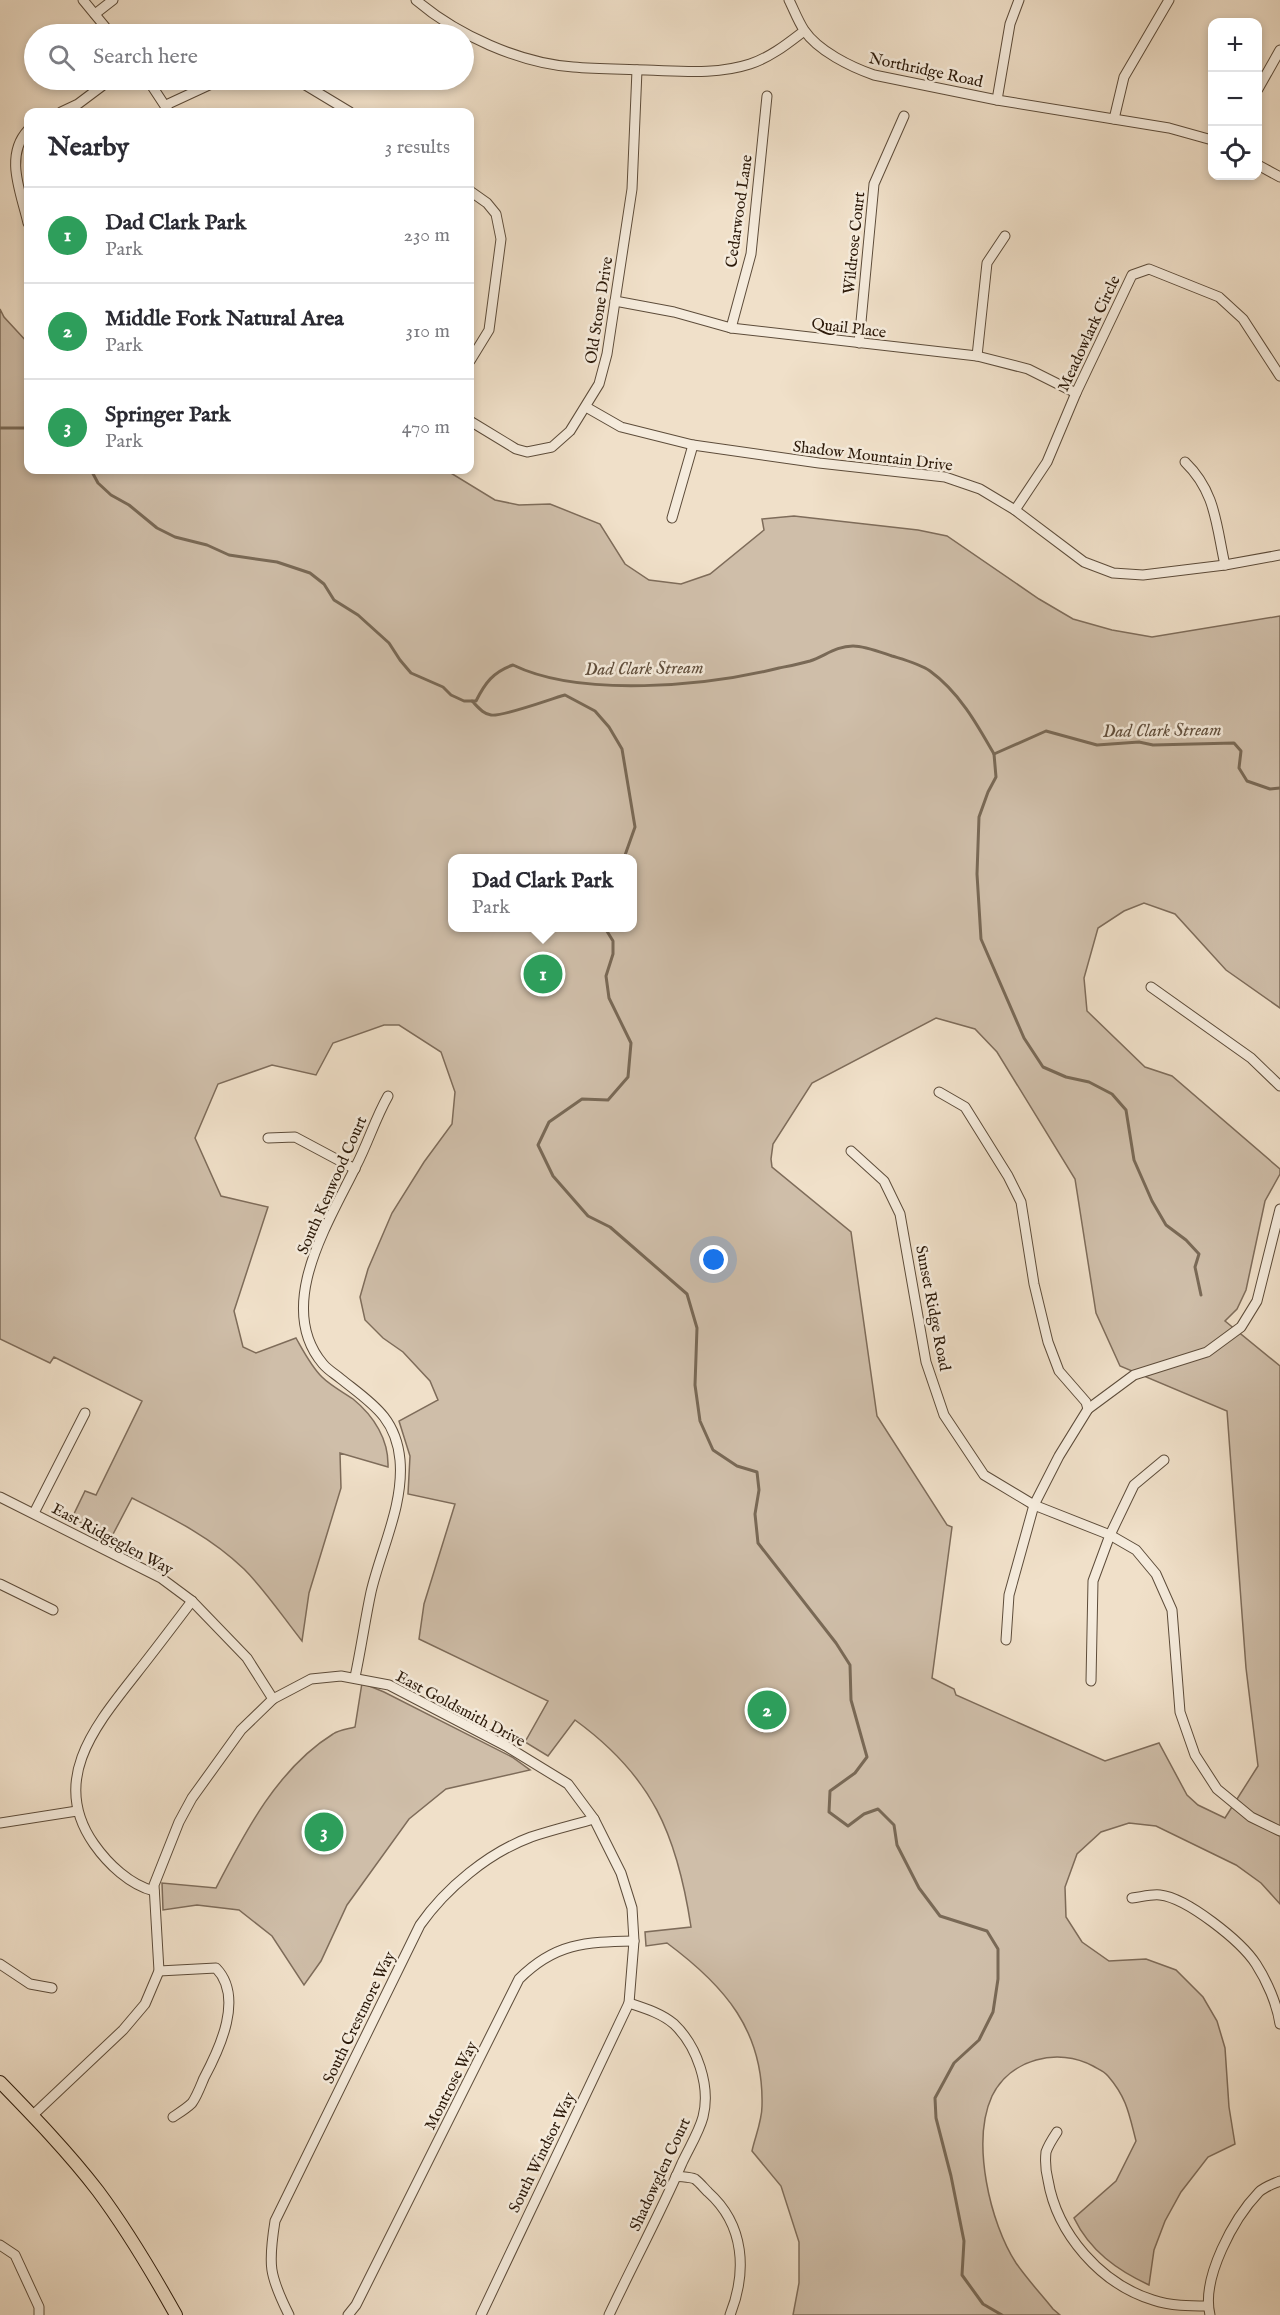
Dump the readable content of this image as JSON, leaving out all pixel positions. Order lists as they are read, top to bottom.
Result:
{
  "streets": {
    "street": [
      "Northridge Road",
      "Cedarwood Lane",
      "Wildrose Court",
      "Old Stone Drive",
      "Quail Place",
      "Meadowlark Circle",
      "Shadow Mountain Drive",
      "South Kenwood Court",
      "Sunset Ridge Road",
      "East Ridgeglen Way",
      "East Goldsmith Drive",
      "South Crestmore Way",
      "Montrose Way",
      "South Windsor Way",
      "Shadowglen Court"
    ]
  },
  "crossings": [
    ["Cedarwood Lane", "Quail Place"],
    ["Wildrose Court", "Quail Place"],
    ["Old Stone Drive", "Quail Place"],
    ["Old Stone Drive", "Shadow Mountain Drive"],
    ["Quail Place", "Meadowlark Circle"],
    ["Meadowlark Circle", "Shadow Mountain Drive"],
    ["South Kenwood Court", "East Goldsmith Drive"],
    ["East Ridgeglen Way", "East Goldsmith Drive"],
    ["East Goldsmith Drive", "South Crestmore Way"],
    ["East Goldsmith Drive", "Montrose Way"],
    ["East Goldsmith Drive", "South Windsor Way"],
    ["East Goldsmith Drive", "Shadowglen Court"],
    ["South Windsor Way", "Shadowglen Court"]
  ],
  "water": ["Dad Clark Stream"],
  "page": {
    "map_buttons": ["+", "−"],
    "search": "Search here",
    "heading": ["Nearby", "3 results"],
    "list": [
      {
        "mark": "1",
        "name": "Dad Clark Park",
        "note": "Park",
        "value": "230 m"
      },
      {
        "mark": "2",
        "name": "Middle Fork Natural Area",
        "note": "Park",
        "value": "310 m"
      },
      {
        "mark": "3",
        "name": "Springer Park",
        "note": "Park",
        "value": "470 m"
      }
    ],
    "popup": ["Dad Clark Park", "Park"],
    "pins": ["1", "2", "3"]
  }
}
